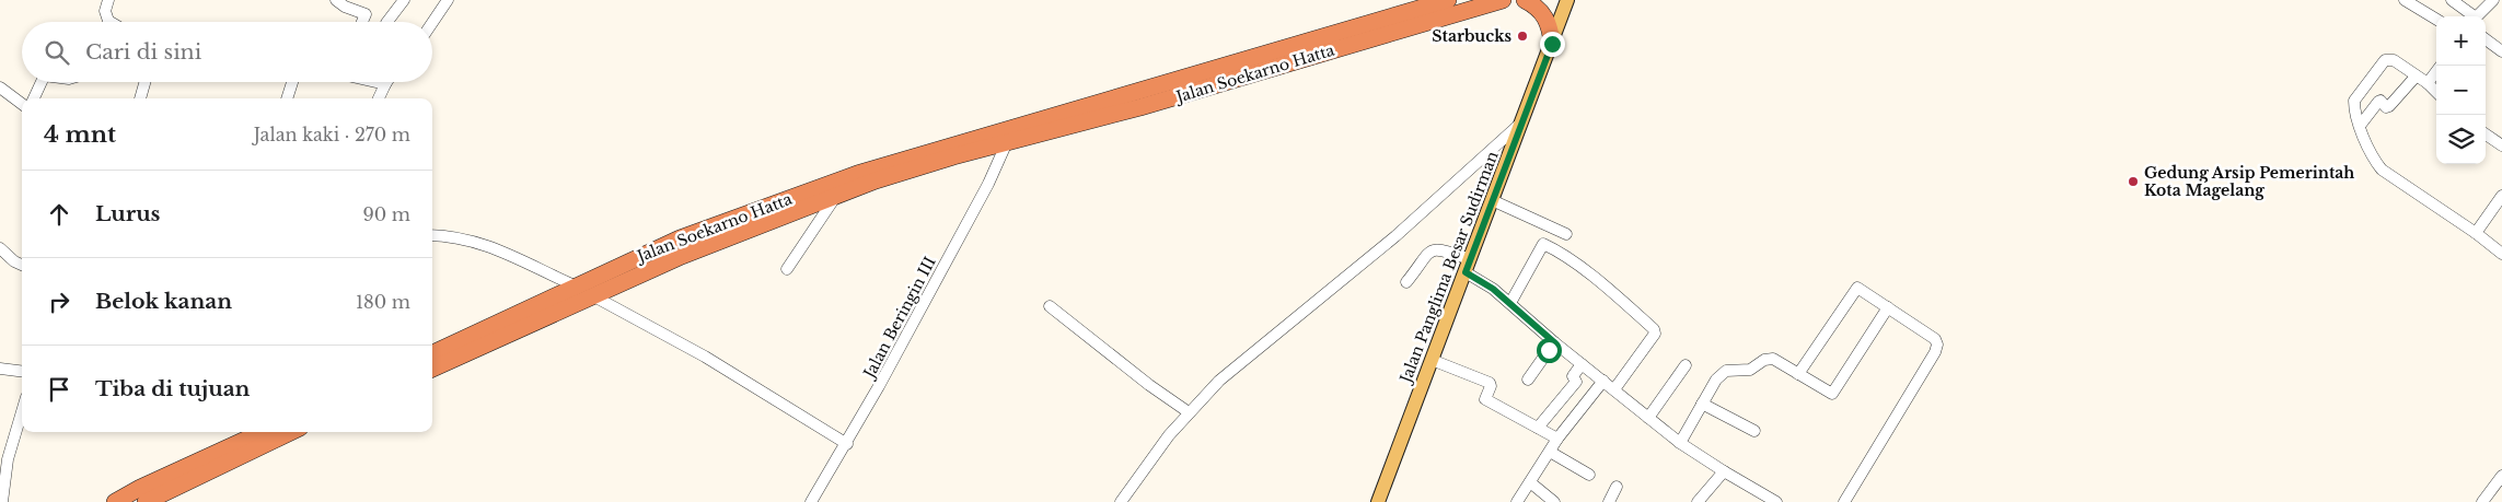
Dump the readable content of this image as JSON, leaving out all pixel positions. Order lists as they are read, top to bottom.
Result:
{
  "streets": {
    "highway": ["Jalan Soekarno Hatta"],
    "main road": ["Jalan Panglima Besar Sudirman"],
    "street": ["Jalan Beringin III"]
  },
  "crossings": [
    ["Jalan Soekarno Hatta", "Jalan Beringin III"]
  ],
  "places": ["Starbucks", "Gedung Arsip Pemerintah Kota Magelang"],
  "page": {
    "map_buttons": ["+", "−"],
    "search": "Cari di sini",
    "heading": ["4 mnt", "Jalan kaki · 270 m"],
    "list": [
      ["Lurus", "90 m"],
      ["Belok kanan", "180 m"],
      "Tiba di tujuan"
    ]
  }
}
